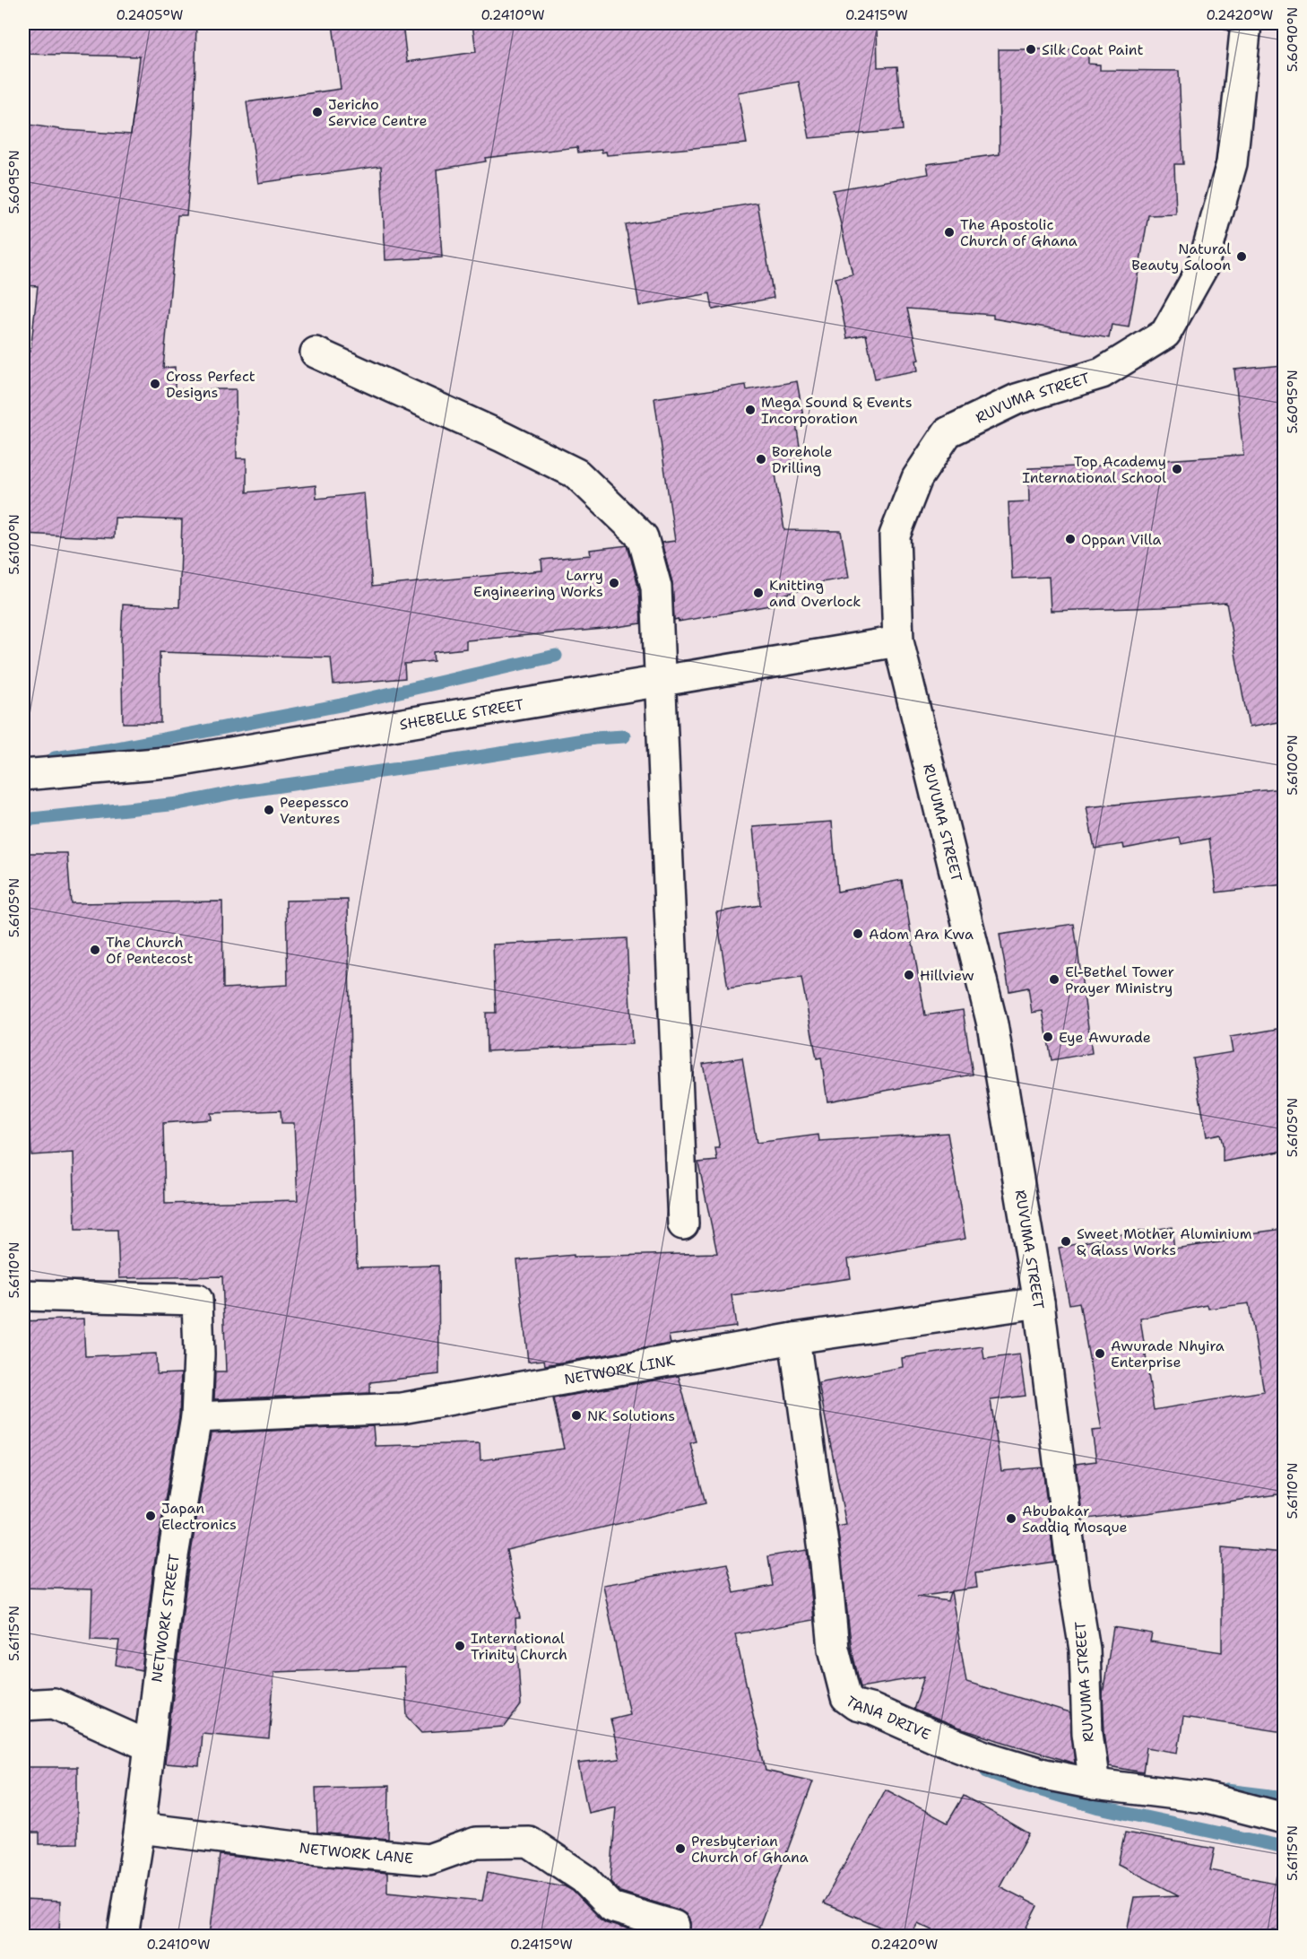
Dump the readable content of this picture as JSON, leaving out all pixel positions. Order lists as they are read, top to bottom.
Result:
{
  "streets": {
    "street": [
      "RUVUMA STREET",
      "SHEBELLE STREET",
      "NETWORK LINK",
      "NETWORK STREET",
      "TANA DRIVE",
      "NETWORK LANE"
    ]
  },
  "crossings": [
    ["RUVUMA STREET", "SHEBELLE STREET"],
    ["RUVUMA STREET", "NETWORK LINK"],
    ["RUVUMA STREET", "TANA DRIVE"],
    ["NETWORK LINK", "NETWORK STREET"],
    ["NETWORK LINK", "TANA DRIVE"],
    ["NETWORK STREET", "NETWORK LANE"]
  ],
  "places": [
    "Silk Coat Paint",
    "Jericho Service Centre",
    "The Apostolic Church of Ghana",
    "Natural Beauty Saloon",
    "Cross Perfect Designs",
    "Mega Sound & Events Incorporation",
    "Borehole Drilling",
    "Top Academy International School",
    "Oppan Villa",
    "Larry Engineering Works",
    "Knitting and Overlock",
    "Peepessco Ventures",
    "Adom Ara Kwa",
    "The Church Of Pentecost",
    "Hillview",
    "El-Bethel Tower Prayer Ministry",
    "Eye Awurade",
    "Sweet Mother Aluminium & Glass Works",
    "Awurade Nhyira Enterprise",
    "NK Solutions",
    "Japan Electronics",
    "Abubakar Saddiq Mosque",
    "International Trinity Church",
    "Presbyterian Church of Ghana"
  ],
  "coordinates": [
    "0.2405°W",
    "0.2410°W",
    "0.2415°W",
    "0.2420°W",
    "5.6090°N",
    "5.6095°N",
    "5.6100°N",
    "5.6105°N",
    "5.6110°N",
    "5.6115°N"
  ]
}
